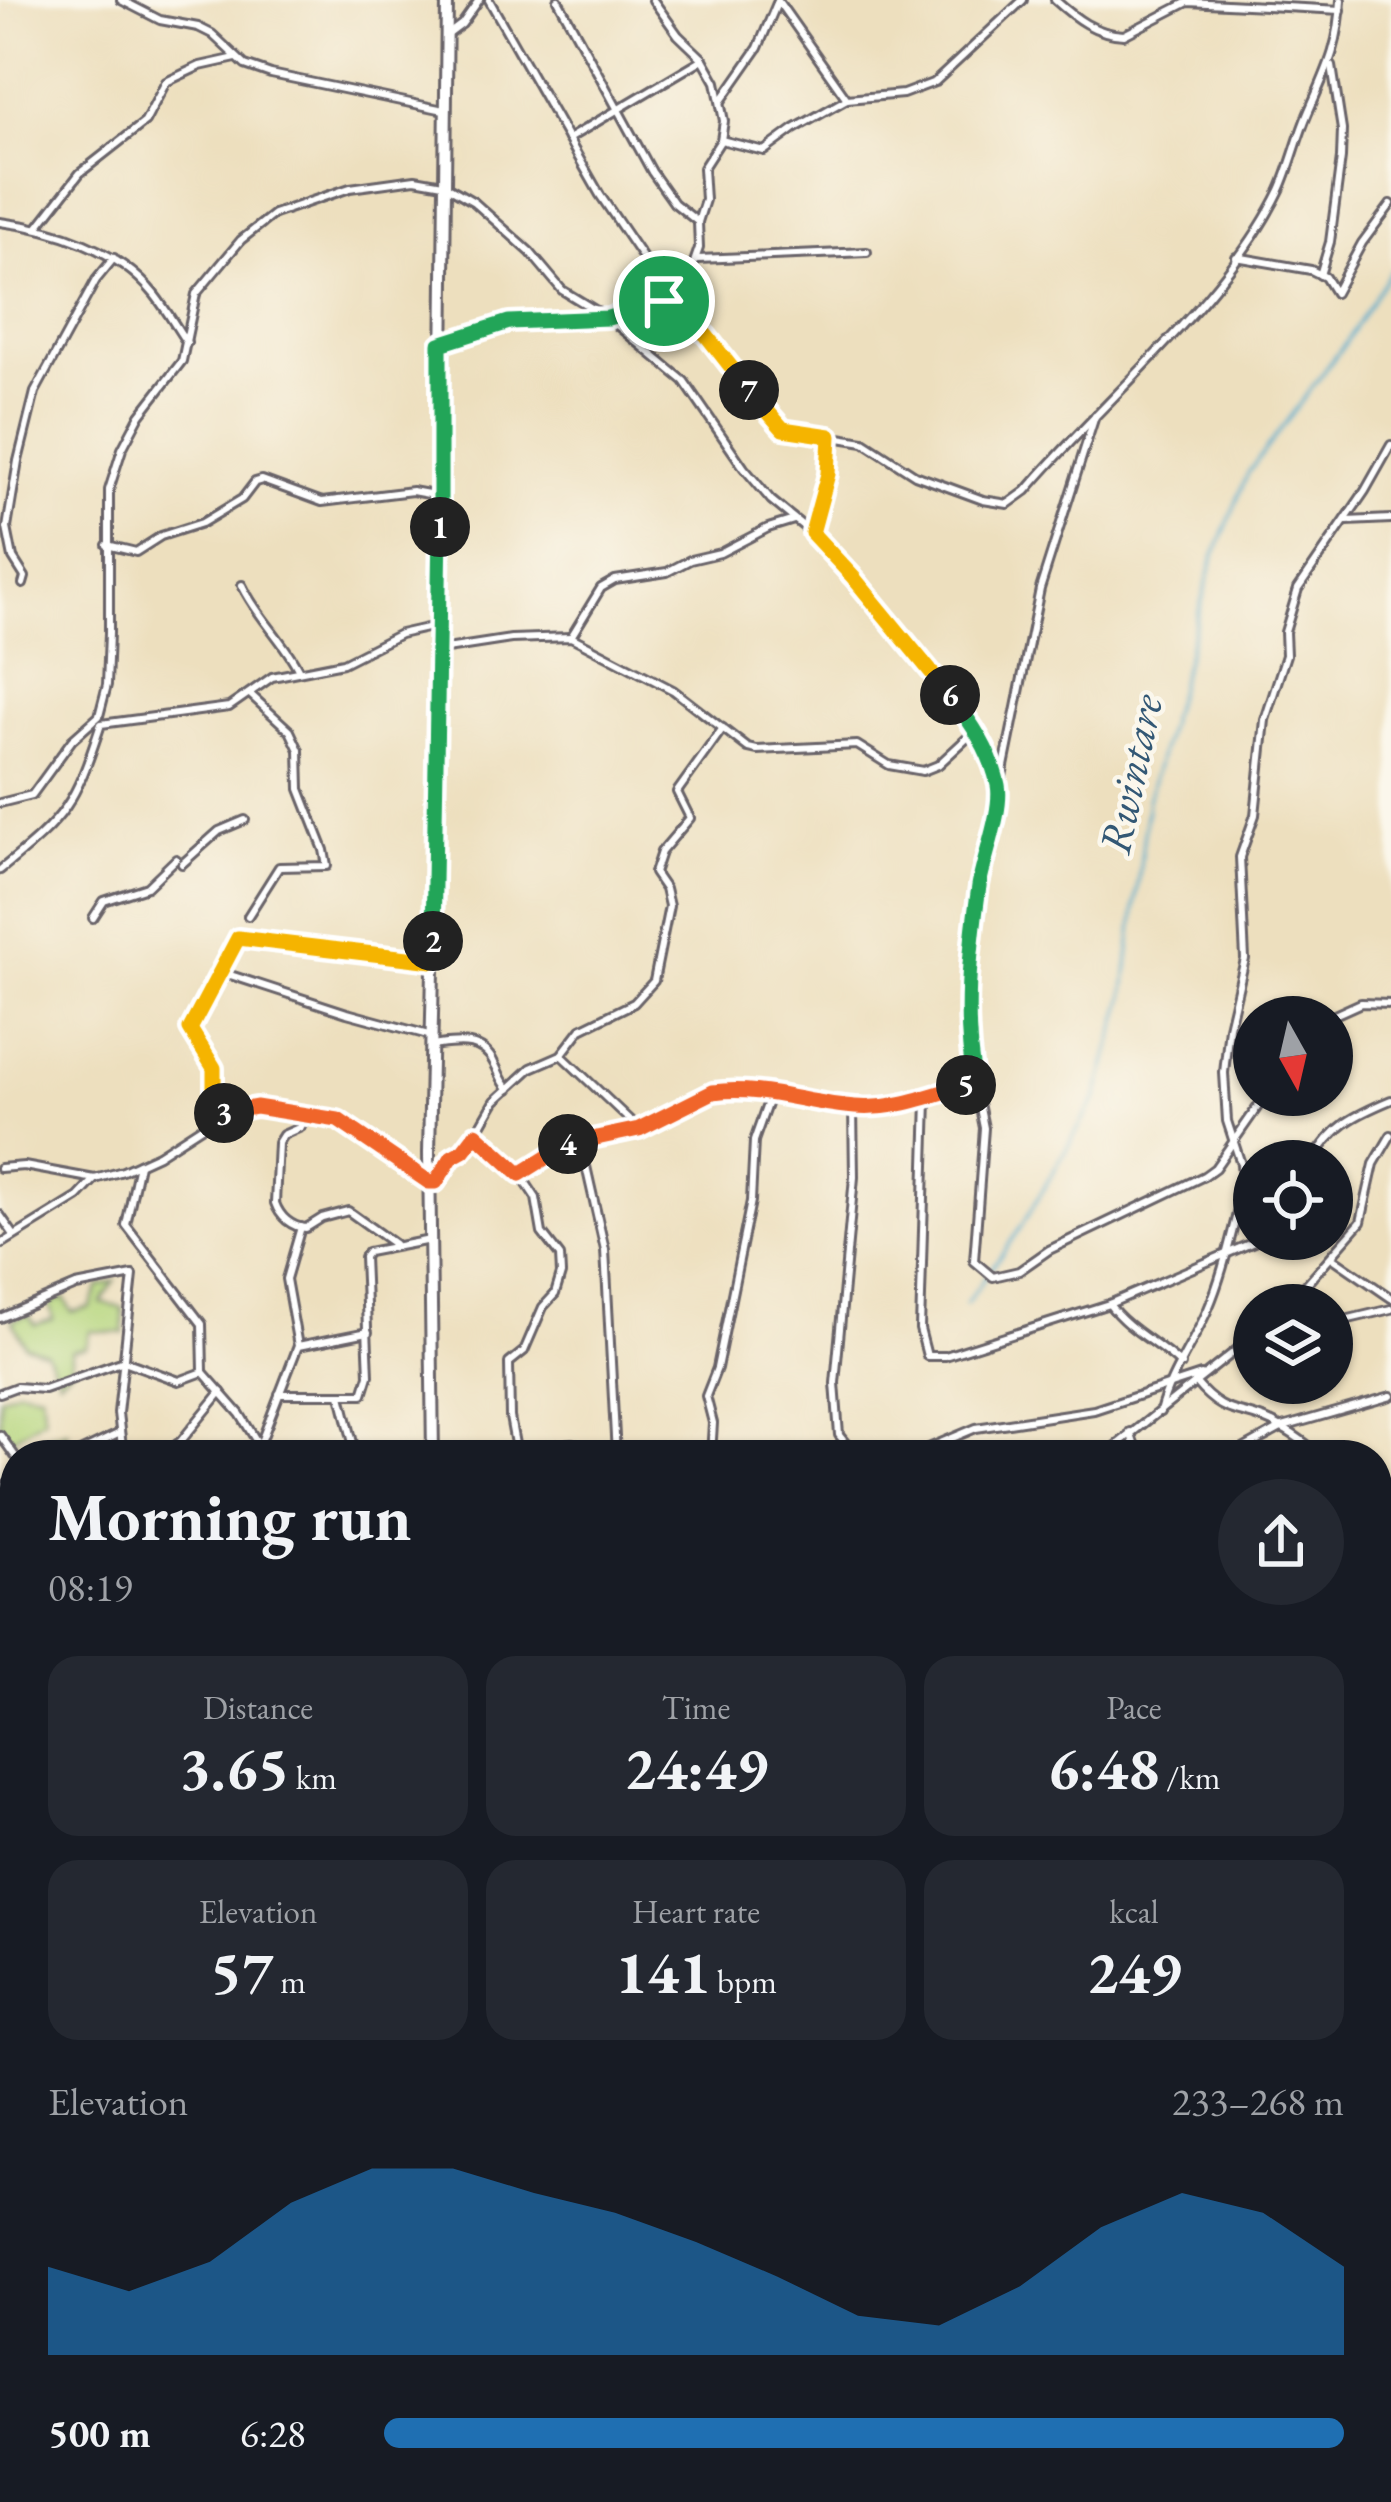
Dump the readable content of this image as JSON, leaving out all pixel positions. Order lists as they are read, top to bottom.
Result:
{
  "water": ["Rwintare"],
  "north": "bottom",
  "page": {
    "pins": [
      "7",
      "1",
      "6",
      "2",
      "5",
      "3",
      "4"
    ],
    "heading": ["Morning run", "08:19"],
    "stats": [
      ["Distance", "3.65 km"],
      ["Time", "24:49"],
      ["Pace", "6:48 /km"],
      ["Elevation", "57 m"],
      ["Heart rate", "141 bpm"],
      ["kcal", "249"]
    ],
    "chart": ["Elevation", "233–268 m"],
    "list": [
      {
        "name": "500 m",
        "note": "6:28"
      }
    ]
  }
}
